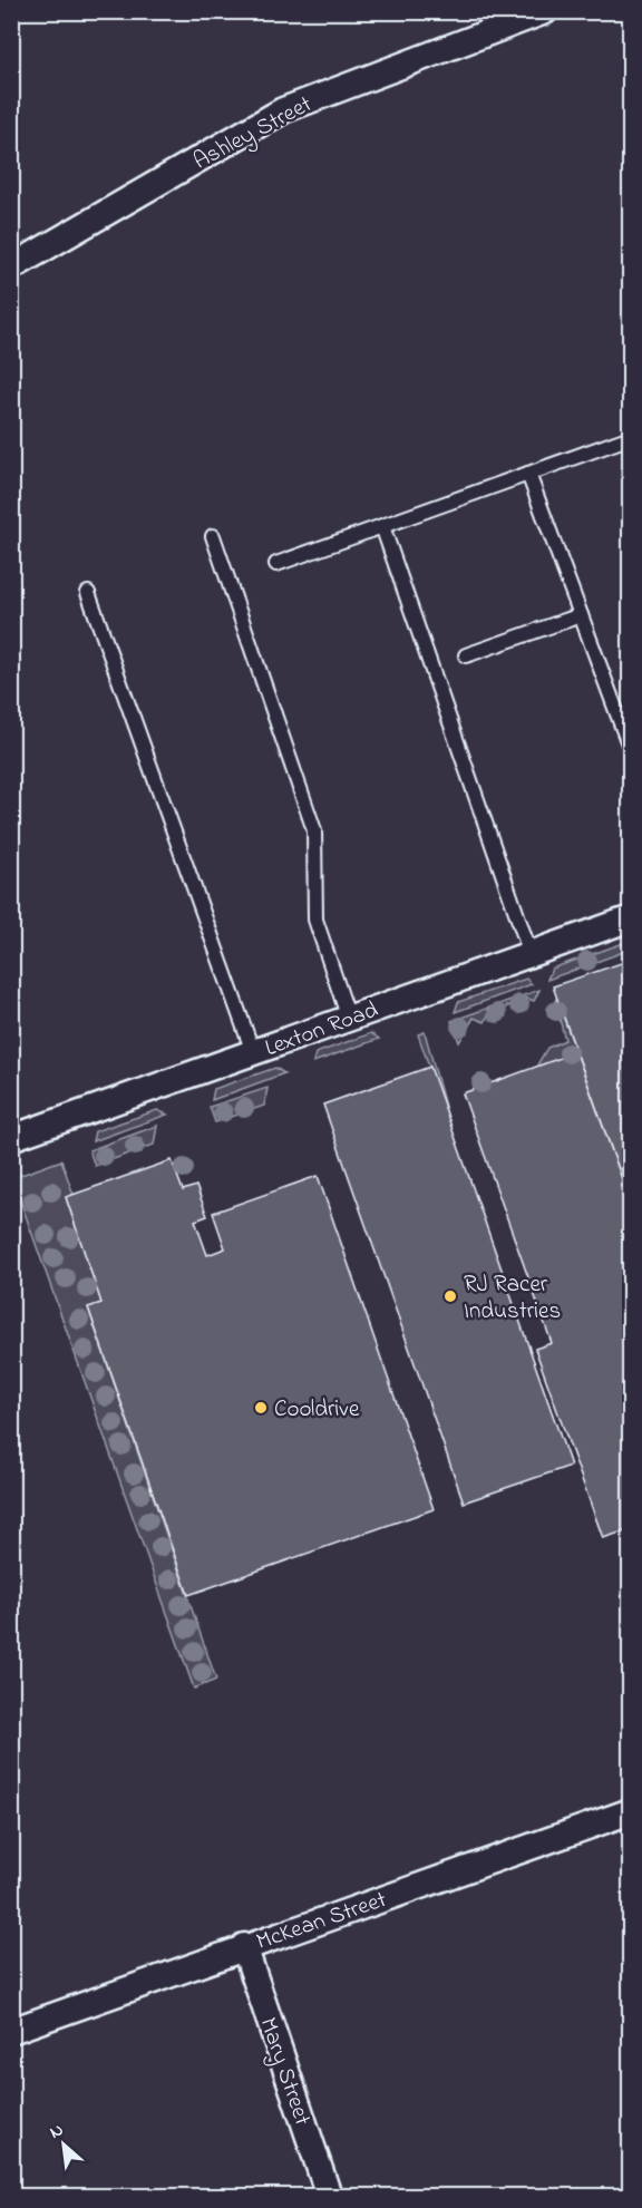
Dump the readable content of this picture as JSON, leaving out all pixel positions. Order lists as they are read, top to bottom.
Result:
{
  "streets": {
    "street": [
      "Ashley Street",
      "Lexton Road",
      "McKean Street",
      "Mary Street"
    ]
  },
  "crossings": [
    ["McKean Street", "Mary Street"]
  ],
  "places": ["RJ Racer Industries", "Cooldrive"],
  "north": "top left"
}
